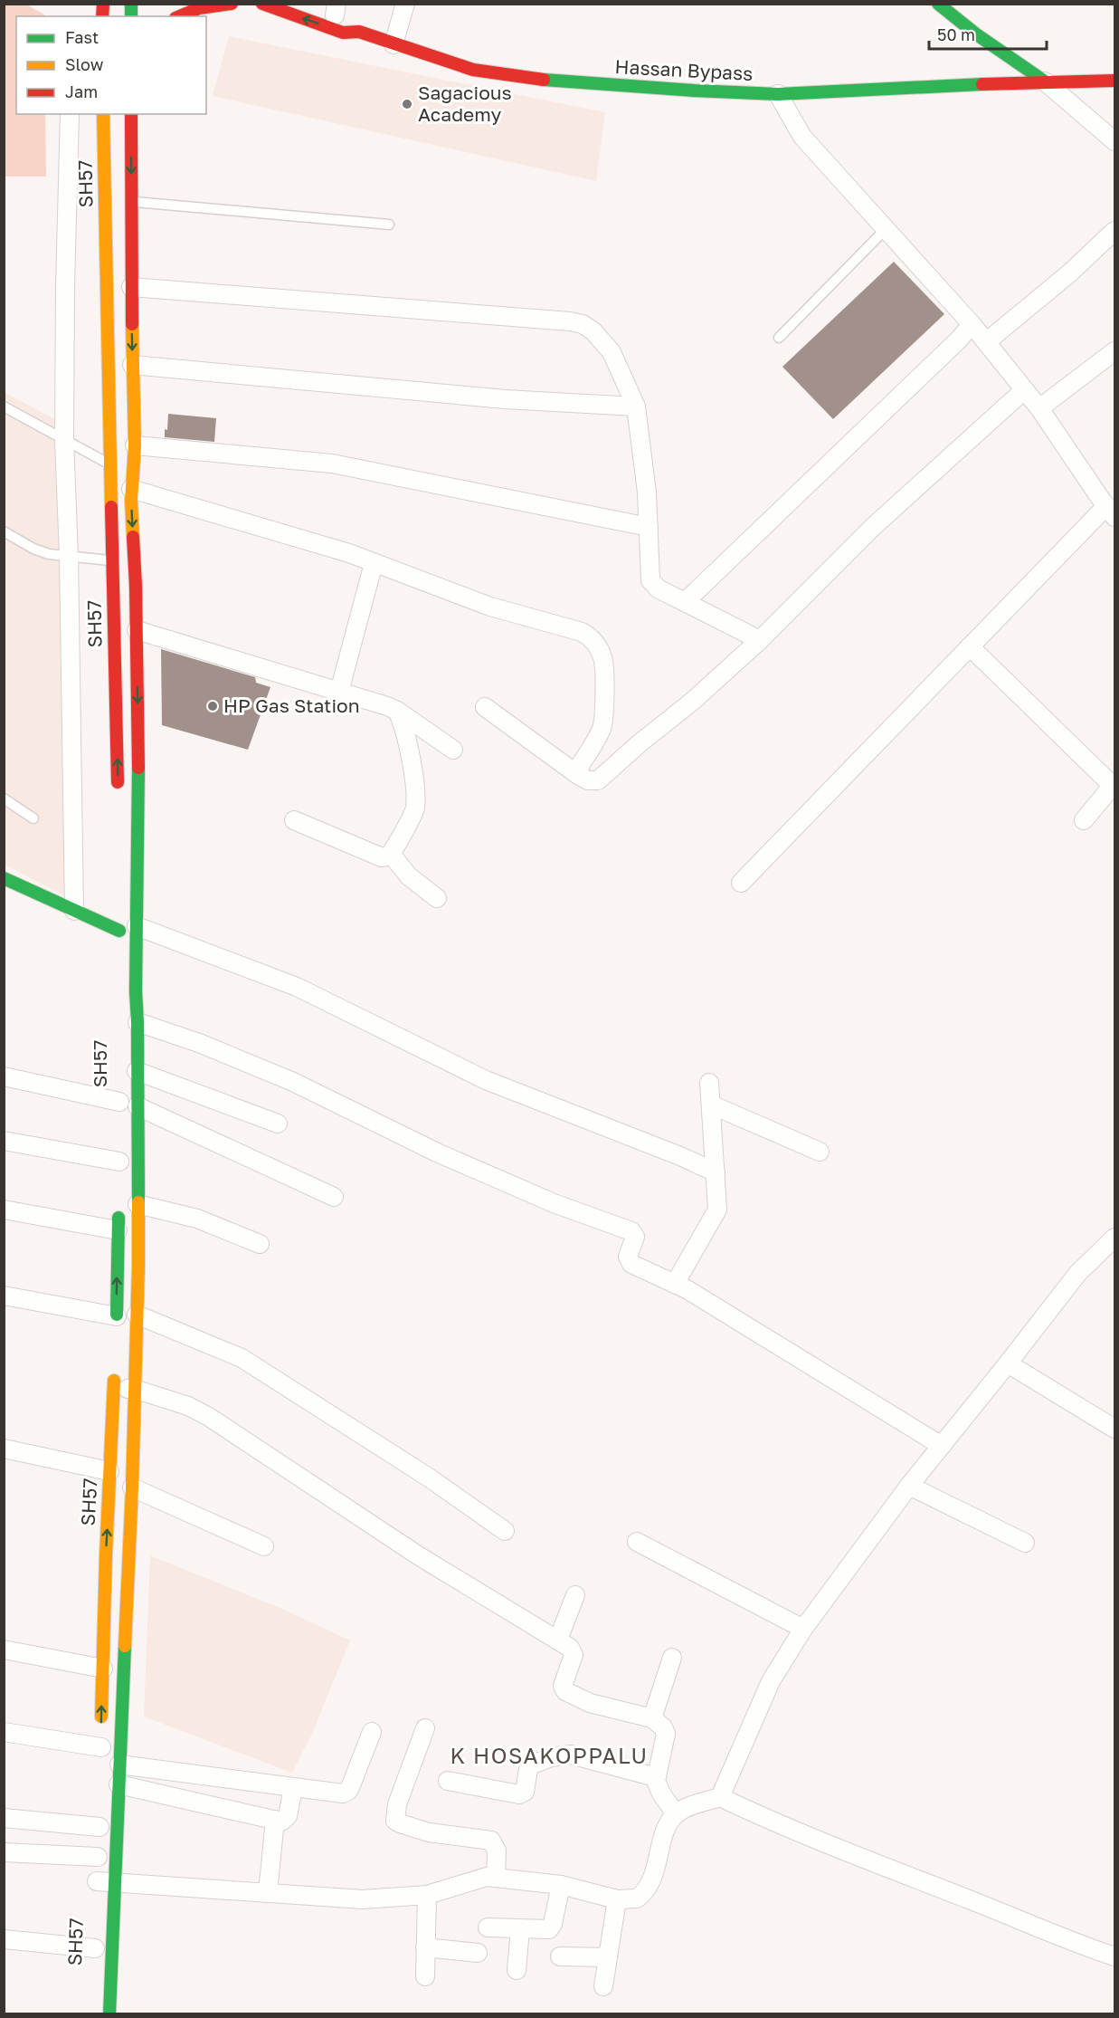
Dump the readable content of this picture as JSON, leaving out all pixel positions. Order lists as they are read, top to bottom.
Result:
{
  "streets": {
    "main road": ["Hassan Bypass", "SH57"]
  },
  "districts": ["K HOSAKOPPALU"],
  "places": ["Sagacious Academy", "HP Gas Station"],
  "legend": ["Fast", "Slow", "Jam"],
  "scale_bar": "50 m"
}
